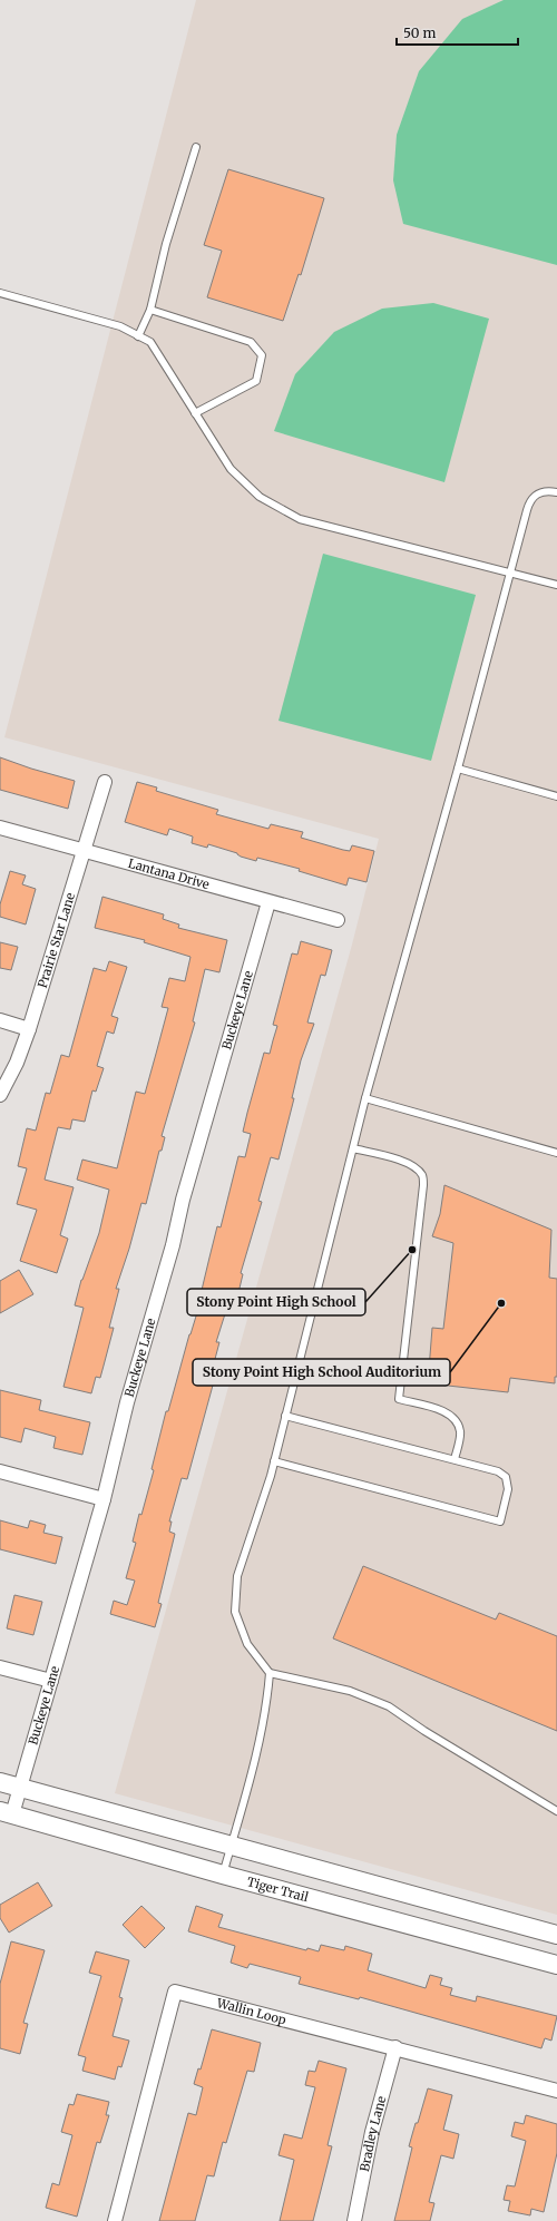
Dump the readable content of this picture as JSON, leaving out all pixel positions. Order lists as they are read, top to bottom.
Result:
{
  "streets": {
    "street": [
      "Lantana Drive",
      "Prairie Star Lane",
      "Buckeye Lane",
      "Tiger Trail",
      "Wallin Loop",
      "Bradley Lane"
    ]
  },
  "crossings": [
    ["Lantana Drive", "Prairie Star Lane"],
    ["Lantana Drive", "Buckeye Lane"],
    ["Buckeye Lane", "Tiger Trail"],
    ["Wallin Loop", "Bradley Lane"]
  ],
  "places": ["Stony Point High School", "Stony Point High School Auditorium"],
  "scale_bar": "50 m"
}
